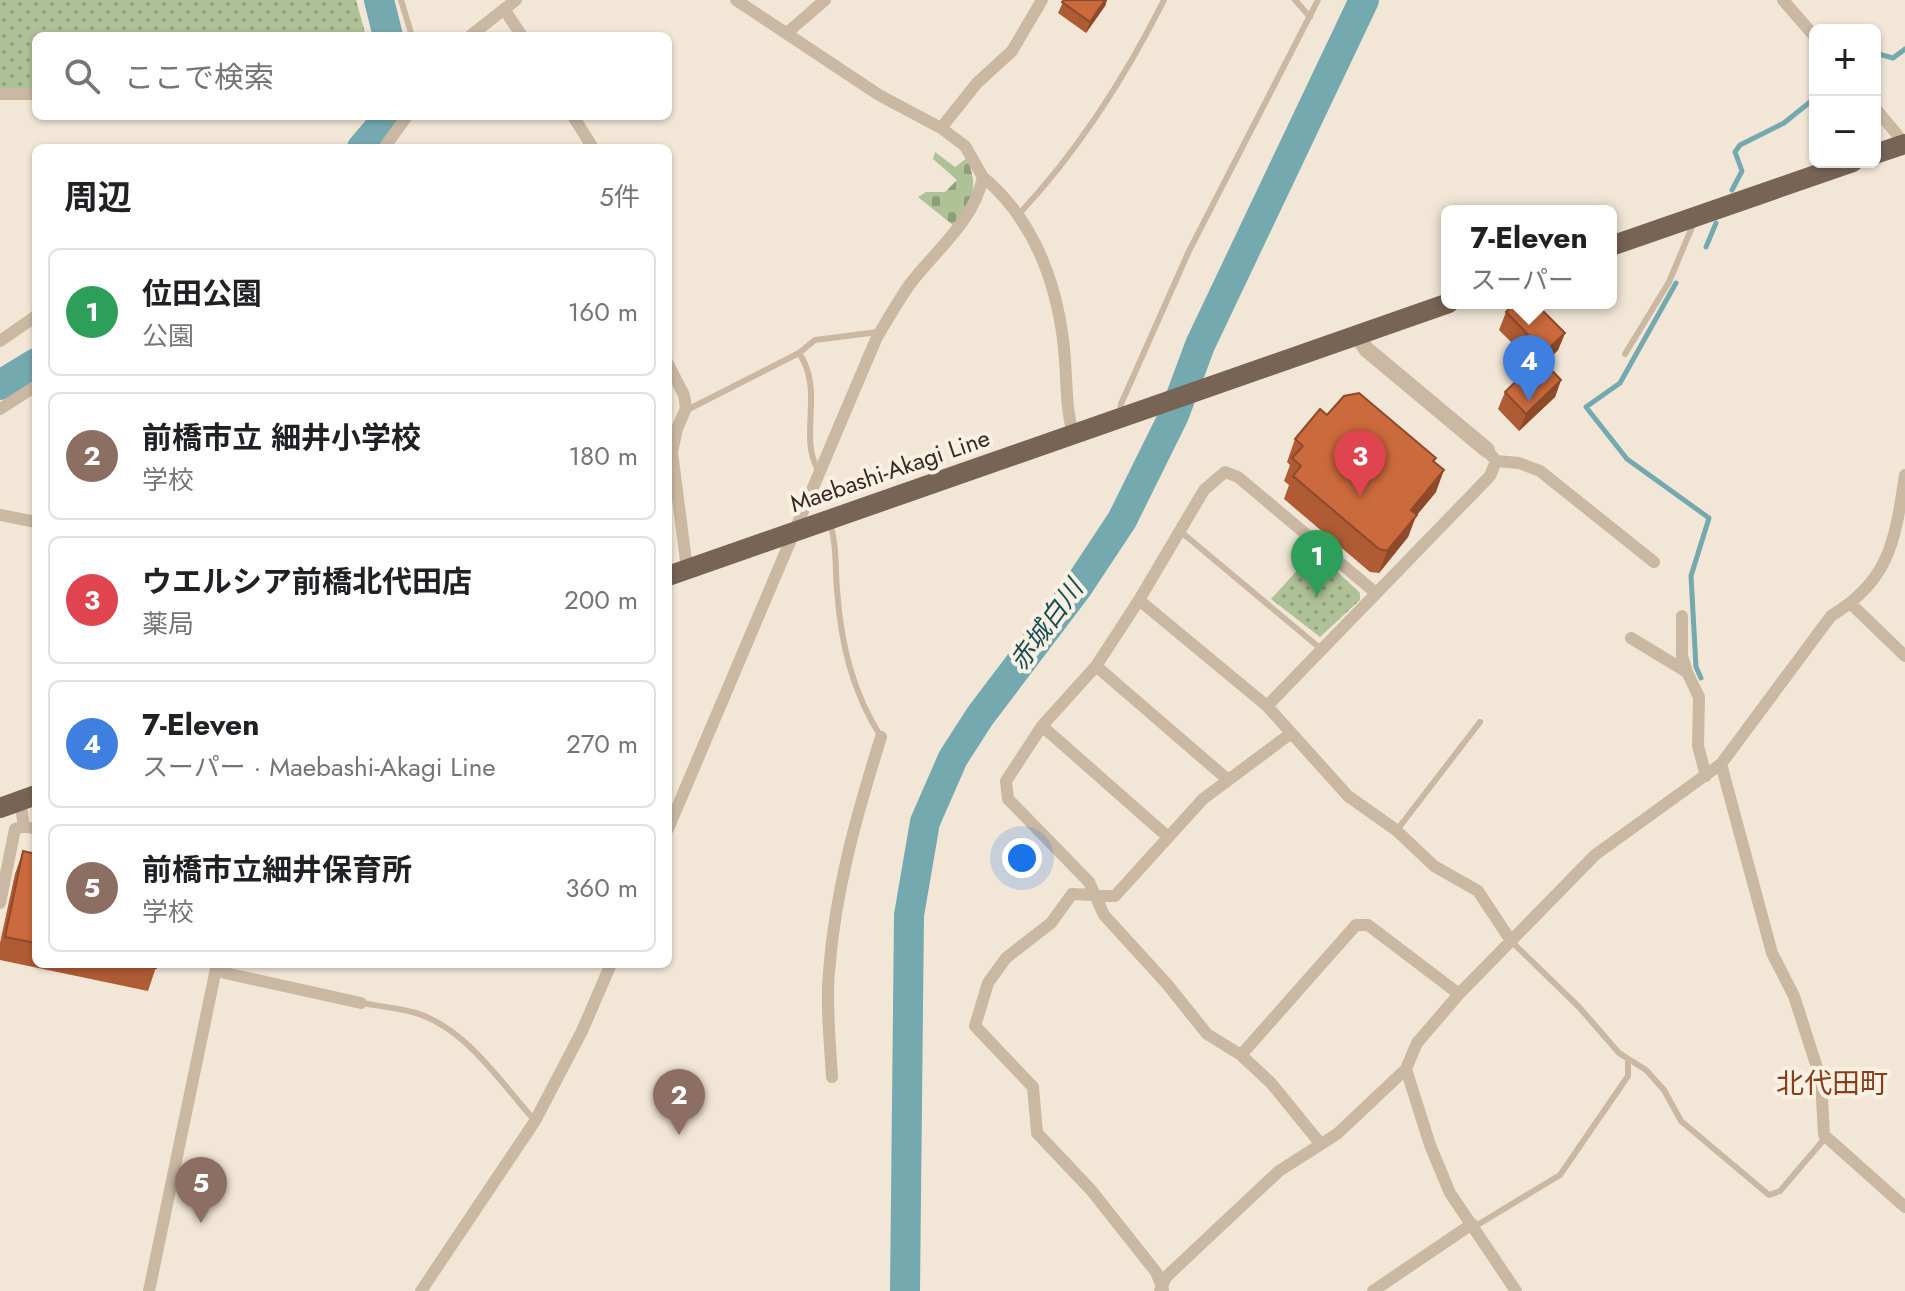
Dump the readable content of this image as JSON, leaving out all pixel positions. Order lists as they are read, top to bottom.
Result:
{
  "streets": {
    "main road": ["Maebashi-Akagi Line"]
  },
  "districts": ["北代田町"],
  "water": ["赤城白川"],
  "page": {
    "map_buttons": ["+", "−"],
    "search": "ここで検索",
    "heading": ["周辺", "5件"],
    "popup": ["7-Eleven", "スーパー"],
    "list": [
      {
        "mark": "1",
        "name": "位田公園",
        "note": "公園",
        "value": "160 m"
      },
      {
        "mark": "2",
        "name": "前橋市立 細井小学校",
        "note": "学校",
        "value": "180 m"
      },
      {
        "mark": "3",
        "name": "ウエルシア前橋北代田店",
        "note": "薬局",
        "value": "200 m"
      },
      {
        "mark": "4",
        "name": "7-Eleven",
        "note": "スーパー · Maebashi-Akagi Line",
        "value": "270 m"
      },
      {
        "mark": "5",
        "name": "前橋市立細井保育所",
        "note": "学校",
        "value": "360 m"
      }
    ],
    "pins": [
      "4",
      "3",
      "1",
      "2",
      "5"
    ]
  }
}
